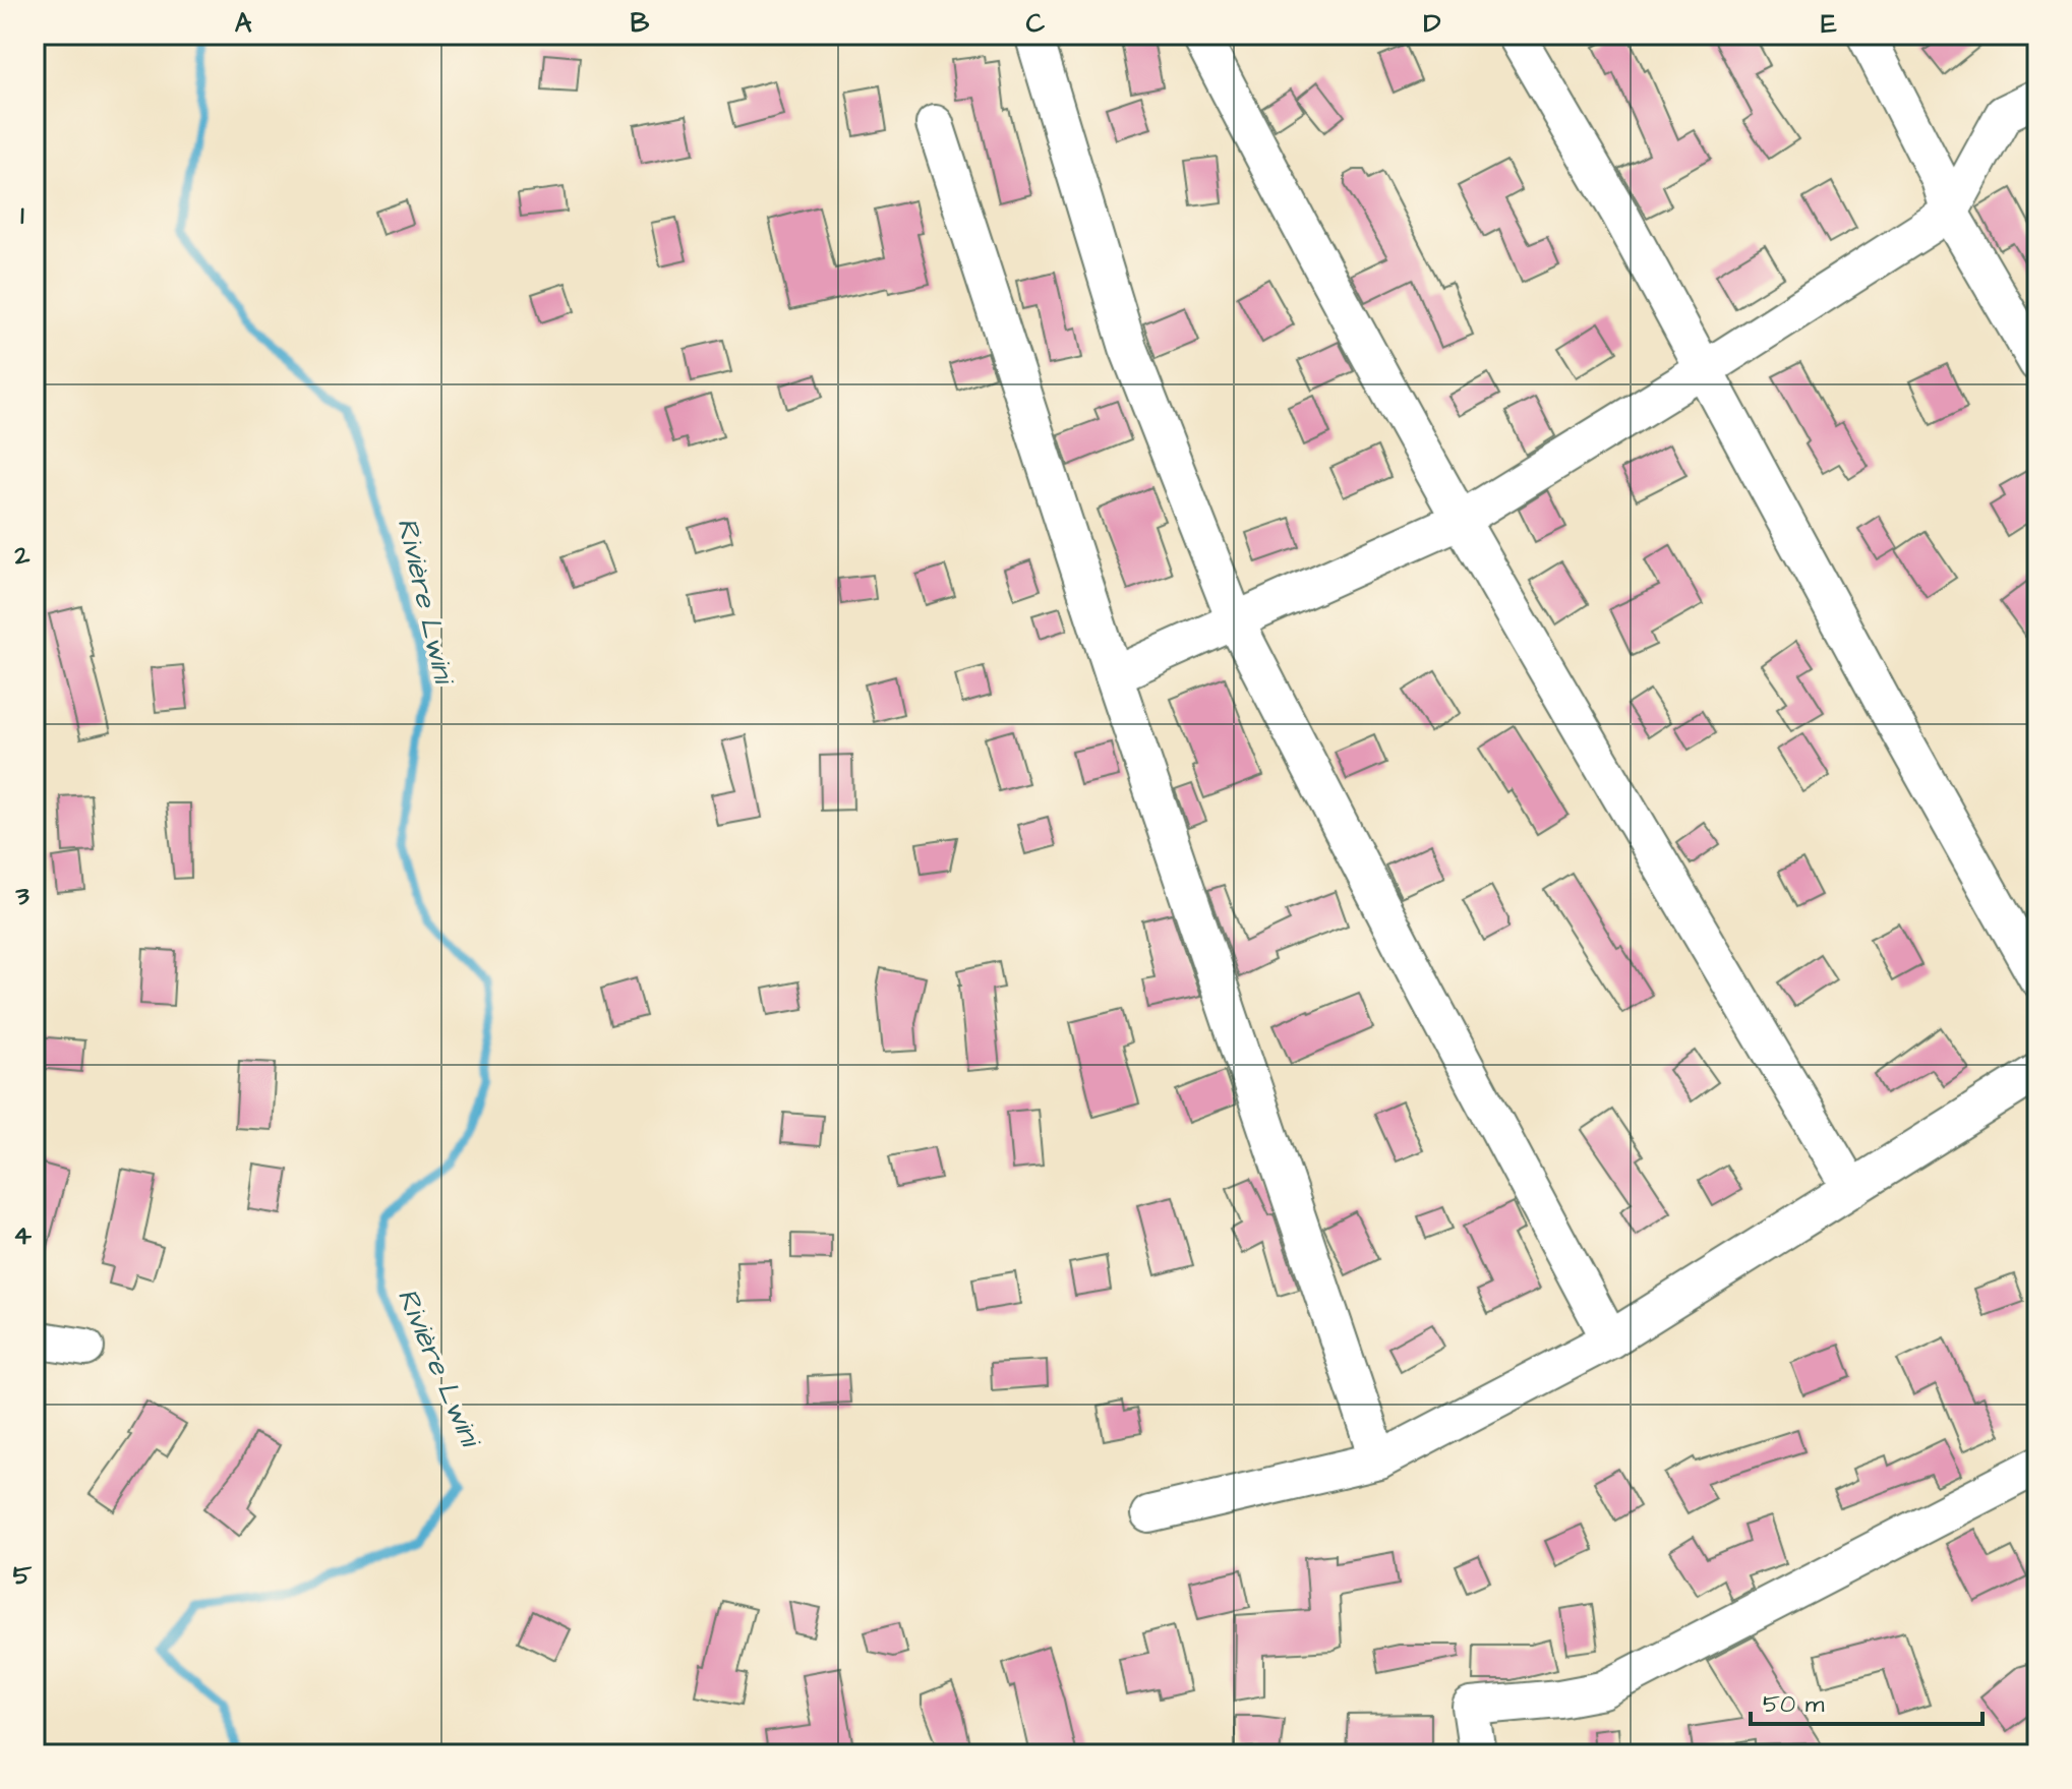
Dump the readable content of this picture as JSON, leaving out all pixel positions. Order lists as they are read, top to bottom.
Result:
{
  "water": ["Rivière Lwini"],
  "scale_bar": "50 m",
  "grid": {
    "columns": [
      "A",
      "B",
      "C",
      "D",
      "E"
    ],
    "rows": [
      "1",
      "2",
      "3",
      "4",
      "5"
    ]
  }
}
